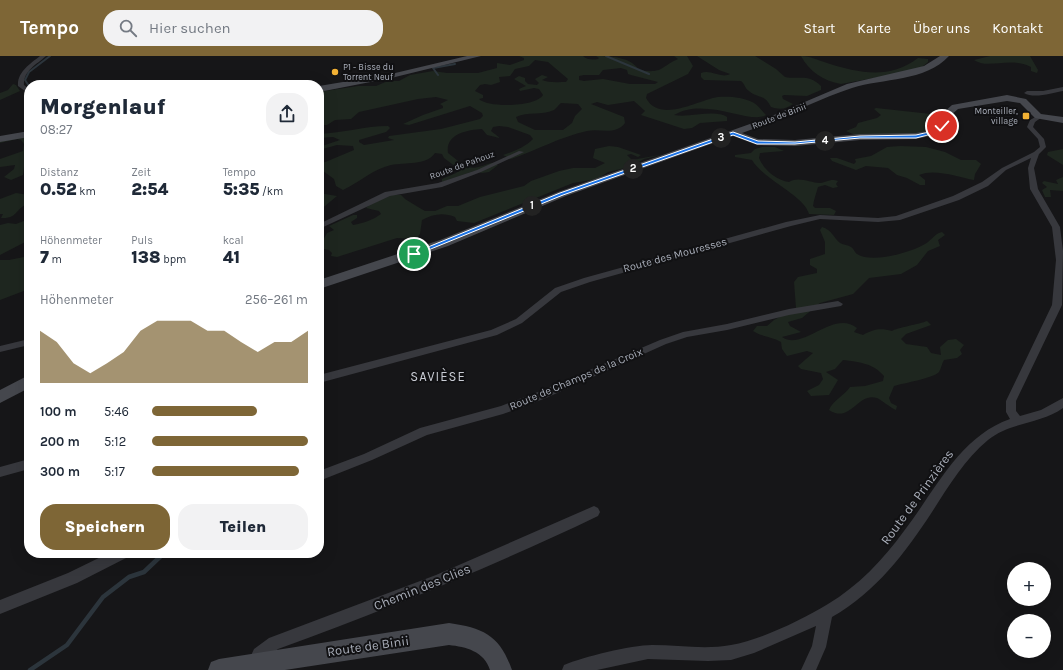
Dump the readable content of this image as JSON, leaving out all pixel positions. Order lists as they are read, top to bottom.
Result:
{
  "streets": {
    "street": [
      "Route de Binii",
      "Route de Pahouz",
      "Route des Mouresses",
      "Route de Champs de la Croix",
      "Route de Prinzières",
      "Chemin des Clies"
    ]
  },
  "crossings": [
    ["Route de Binii", "Chemin des Clies"]
  ],
  "districts": ["SAVIÈSE"],
  "places": {
    "other": ["P1 - Bisse du Torrent Neuf"],
    "transit": ["Monteiller, village"]
  },
  "page": {
    "header": "Tempo",
    "search": "Hier suchen",
    "nav": [
      "Start",
      "Karte",
      "Über uns",
      "Kontakt"
    ],
    "heading": ["Morgenlauf", "08:27"],
    "pins": [
      "3",
      "4",
      "2",
      "1"
    ],
    "stats": [
      ["Distanz", "0.52 km"],
      ["Zeit", "2:54"],
      ["Tempo", "5:35 /km"],
      ["Höhenmeter", "7 m"],
      ["Puls", "138 bpm"],
      ["kcal", "41"]
    ],
    "chart": ["Höhenmeter", "256–261 m"],
    "list": [
      {
        "name": "100 m",
        "note": "5:46"
      },
      {
        "name": "200 m",
        "note": "5:12"
      },
      {
        "name": "300 m",
        "note": "5:17"
      }
    ],
    "buttons": ["Speichern", "Teilen"],
    "map_buttons": ["+", "−"]
  }
}
